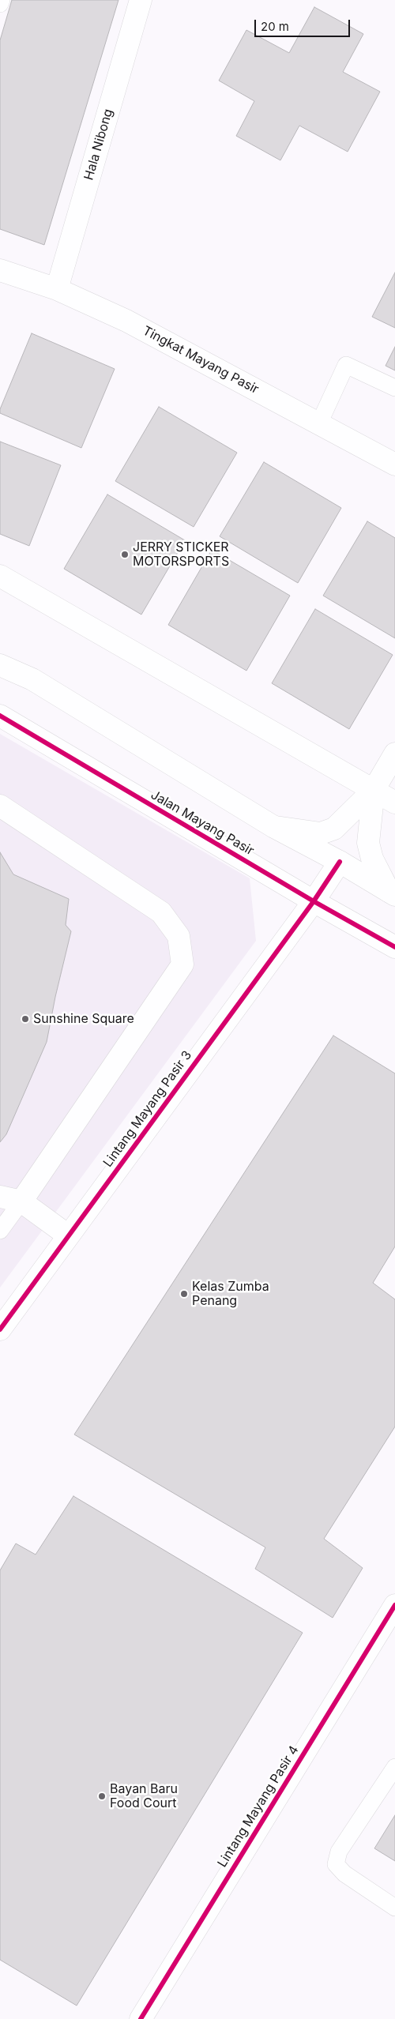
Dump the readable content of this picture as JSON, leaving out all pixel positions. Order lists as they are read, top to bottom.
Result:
{
  "streets": {
    "street": [
      "Hala Nibong",
      "Tingkat Mayang Pasir",
      "Jalan Mayang Pasir",
      "Lintang Mayang Pasir 3",
      "Lintang Mayang Pasir 4"
    ]
  },
  "crossings": [
    ["Hala Nibong", "Tingkat Mayang Pasir"],
    ["Jalan Mayang Pasir", "Lintang Mayang Pasir 3"]
  ],
  "places": [
    "JERRY STICKER MOTORSPORTS",
    "Sunshine Square",
    "Kelas Zumba Penang",
    "Bayan Baru Food Court"
  ],
  "scale_bar": "20 m"
}
